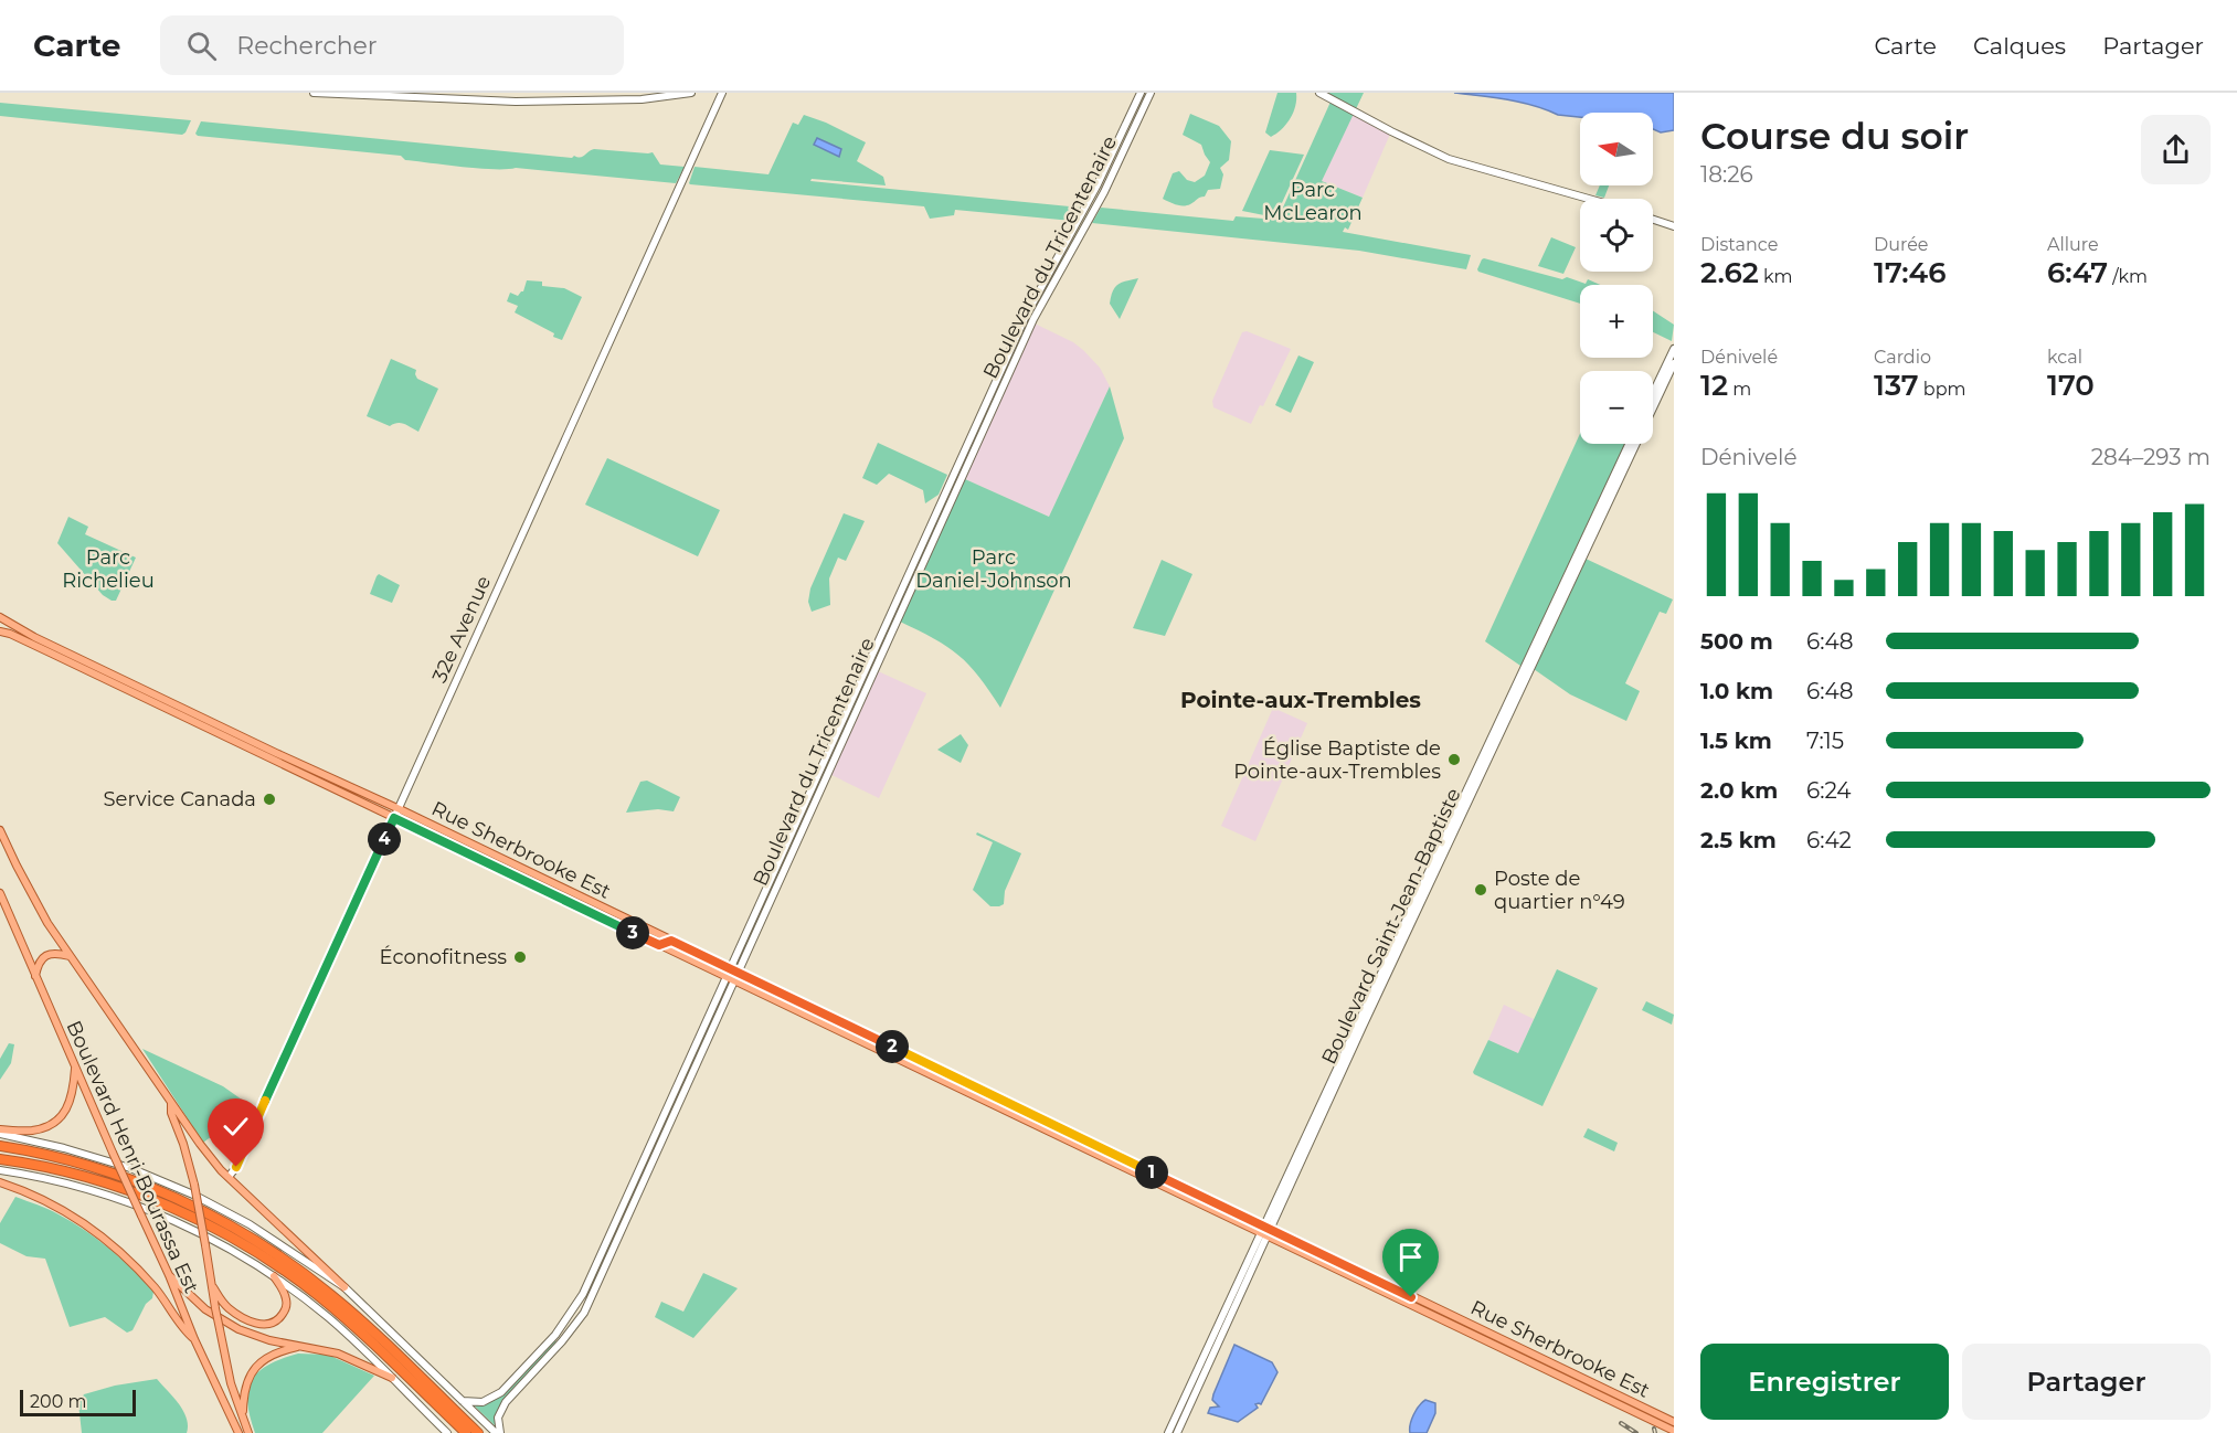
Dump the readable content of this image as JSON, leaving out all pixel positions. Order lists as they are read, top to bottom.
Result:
{
  "streets": {
    "main road": ["Rue Sherbrooke Est", "Boulevard Henri-Bourassa Est"],
    "street": ["Boulevard du Tricentenaire", "32e Avenue", "Boulevard Saint-Jean-Baptiste"]
  },
  "crossings": [
    ["Boulevard du Tricentenaire", "Rue Sherbrooke Est"],
    ["32e Avenue", "Rue Sherbrooke Est"],
    ["Rue Sherbrooke Est", "Boulevard Saint-Jean-Baptiste"]
  ],
  "districts": ["Pointe-aux-Trembles"],
  "parks": ["Parc McLearon", "Parc Richelieu", "Parc Daniel-Johnson"],
  "places": [
    "Église Baptiste de Pointe-aux-Trembles",
    "Service Canada",
    "Poste de quartier n°49",
    "Éconofitness"
  ],
  "scale_bar": "200 m",
  "north": "left",
  "page": {
    "header": "Carte",
    "search": "Rechercher",
    "nav": ["Carte", "Calques", "Partager"],
    "heading": ["Course du soir", "18:26"],
    "map_buttons": ["+", "−"],
    "stats": [
      ["Distance", "2.62 km"],
      ["Durée", "17:46"],
      ["Allure", "6:47 /km"],
      ["Dénivelé", "12 m"],
      ["Cardio", "137 bpm"],
      ["kcal", "170"]
    ],
    "chart": ["Dénivelé", "284–293 m"],
    "list": [
      {
        "name": "500 m",
        "note": "6:48"
      },
      {
        "name": "1.0 km",
        "note": "6:48"
      },
      {
        "name": "1.5 km",
        "note": "7:15"
      },
      {
        "name": "2.0 km",
        "note": "6:24"
      },
      {
        "name": "2.5 km",
        "note": "6:42"
      }
    ],
    "pins": [
      "4",
      "3",
      "2",
      "1"
    ],
    "buttons": ["Enregistrer", "Partager"],
    "scale": "200 m"
  }
}
